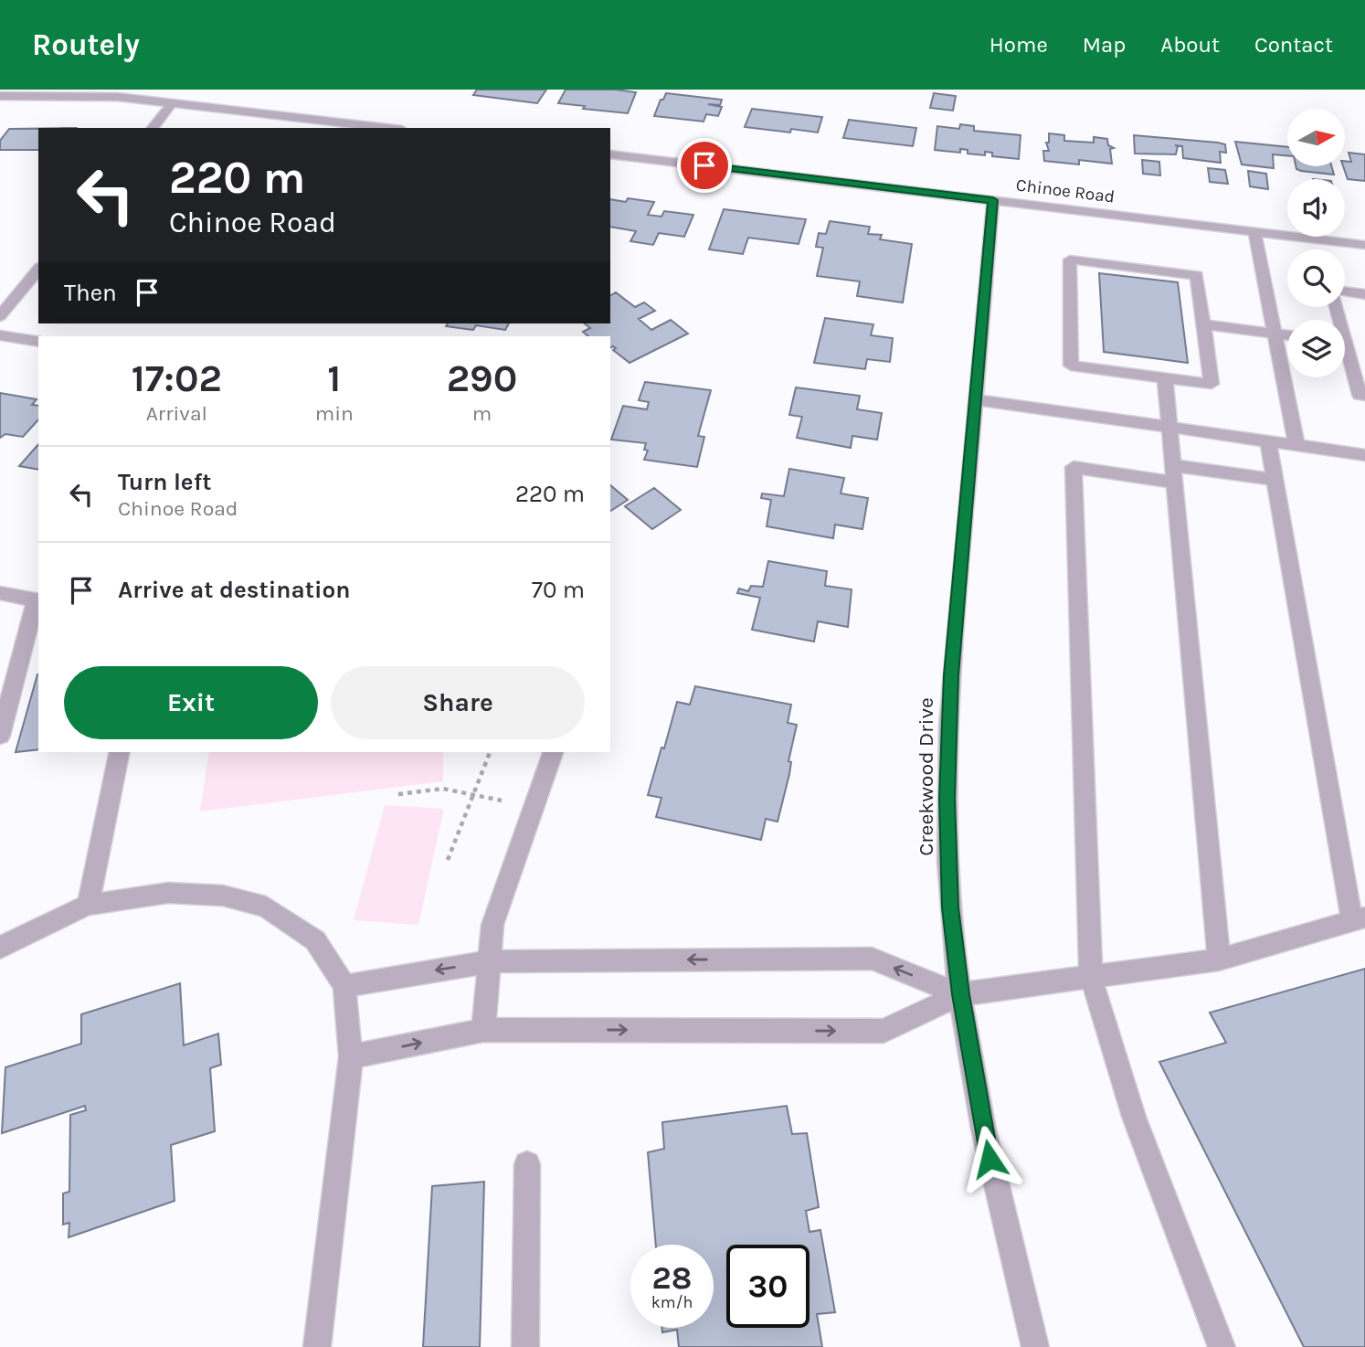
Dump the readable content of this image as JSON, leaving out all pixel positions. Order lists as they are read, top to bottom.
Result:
{
  "streets": {
    "street": ["Chinoe Road", "Creekwood Drive"]
  },
  "crossings": [
    ["Chinoe Road", "Creekwood Drive"]
  ],
  "north": "right",
  "page": {
    "header": "Routely",
    "nav": [
      "Home",
      "Map",
      "About",
      "Contact"
    ],
    "turn": ["220 m", "Chinoe Road"],
    "then": "Then",
    "eta": [
      "17:02",
      "Arrival",
      "1",
      "min",
      "290",
      "m"
    ],
    "list": [
      {
        "name": "Turn left",
        "note": "Chinoe Road",
        "value": "220 m"
      },
      {
        "name": "Arrive at destination",
        "value": "70 m"
      }
    ],
    "buttons": ["Exit", "Share"],
    "speed": "28 km/h",
    "limit": "30"
  }
}
